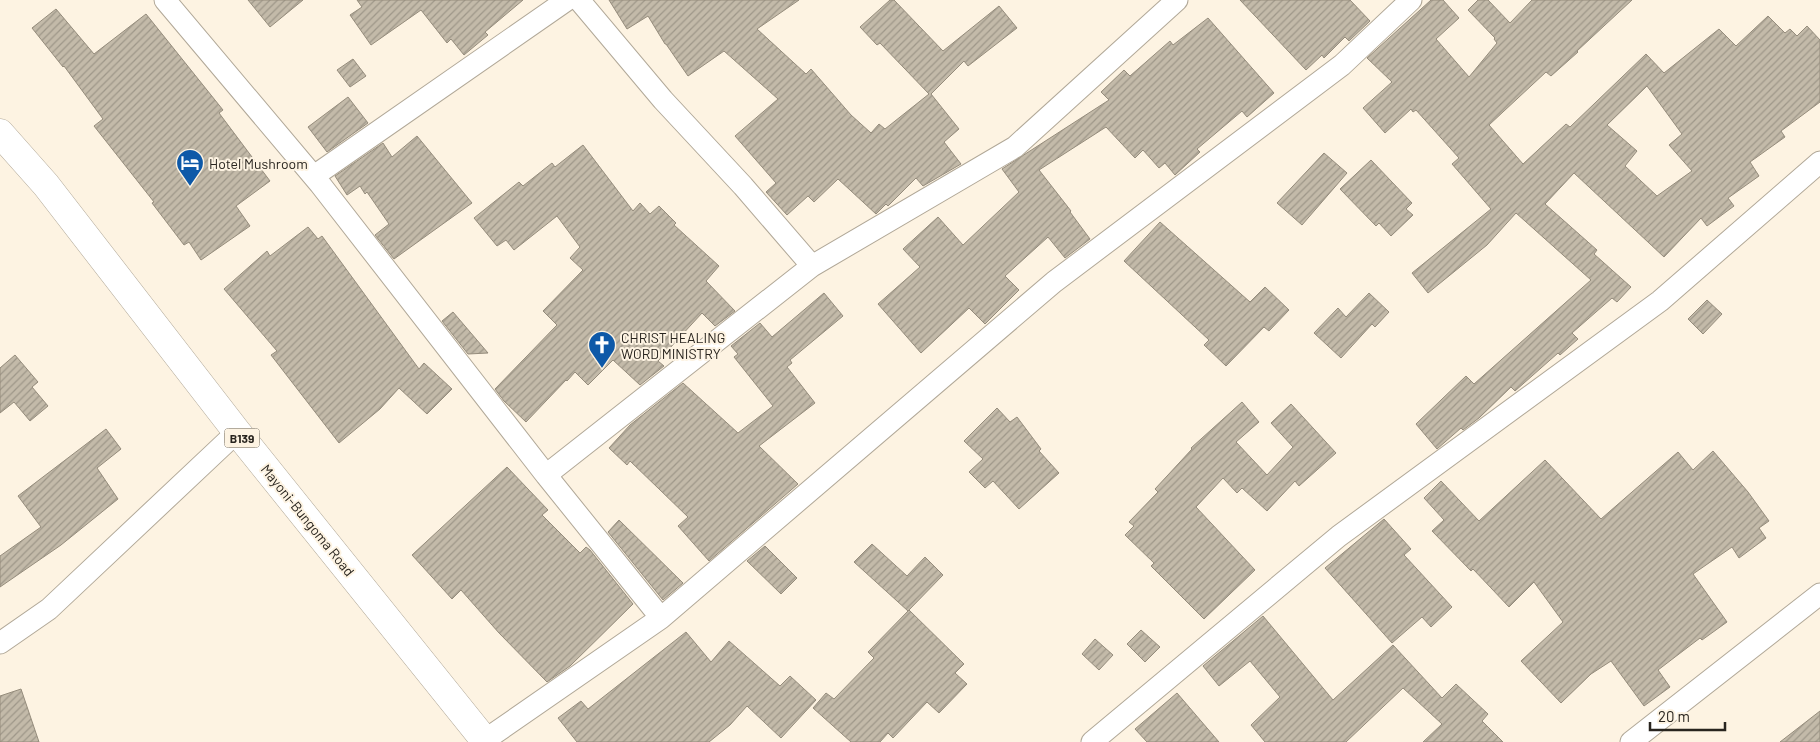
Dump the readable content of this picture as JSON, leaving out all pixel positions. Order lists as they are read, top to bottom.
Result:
{
  "streets": {
    "main road": ["B139", "Mayoni-Bungoma Road"]
  },
  "places": {
    "hotel": ["Hotel Mushroom"],
    "church": ["CHRIST HEALING WORD MINISTRY"]
  },
  "scale_bar": "20 m"
}
